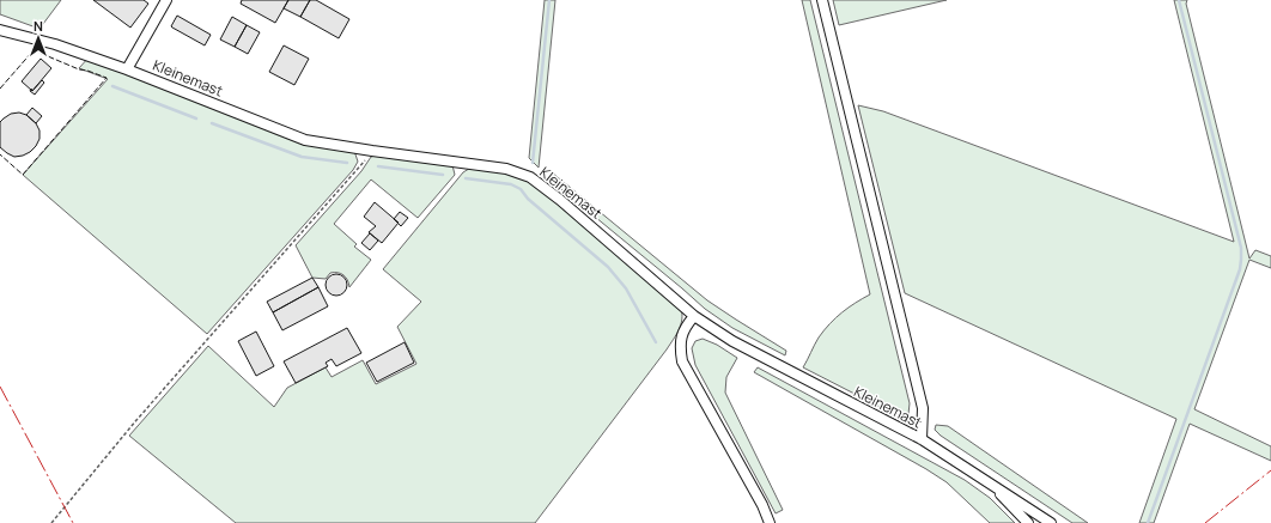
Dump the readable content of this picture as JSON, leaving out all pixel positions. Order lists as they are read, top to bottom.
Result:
{
  "streets": {
    "street": ["Kleinemast"]
  },
  "north": "top"
}
